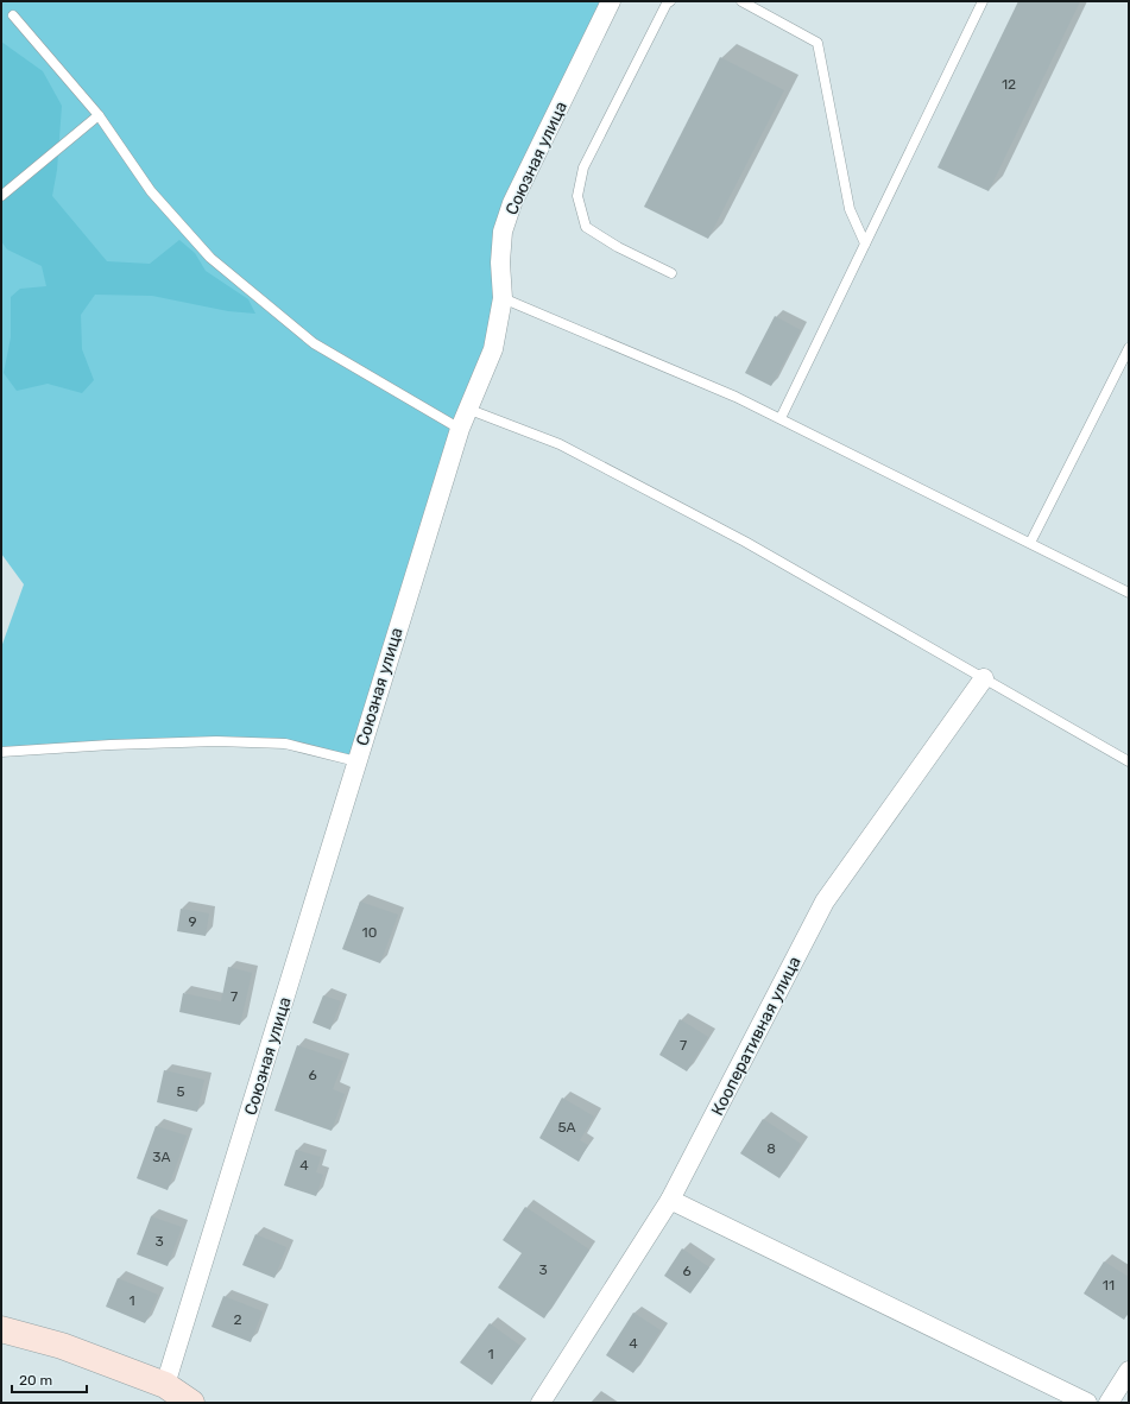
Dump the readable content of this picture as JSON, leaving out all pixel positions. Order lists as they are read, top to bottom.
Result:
{
  "streets": {
    "street": ["Союзная улица", "Кооперативная улица"]
  },
  "house_numbers": [
    "12",
    "9",
    "10",
    "7",
    "7",
    "6",
    "5",
    "5А",
    "8",
    "3А",
    "4",
    "3",
    "3",
    "6",
    "11",
    "1",
    "2",
    "4",
    "1"
  ],
  "scale_bar": "20 m"
}
